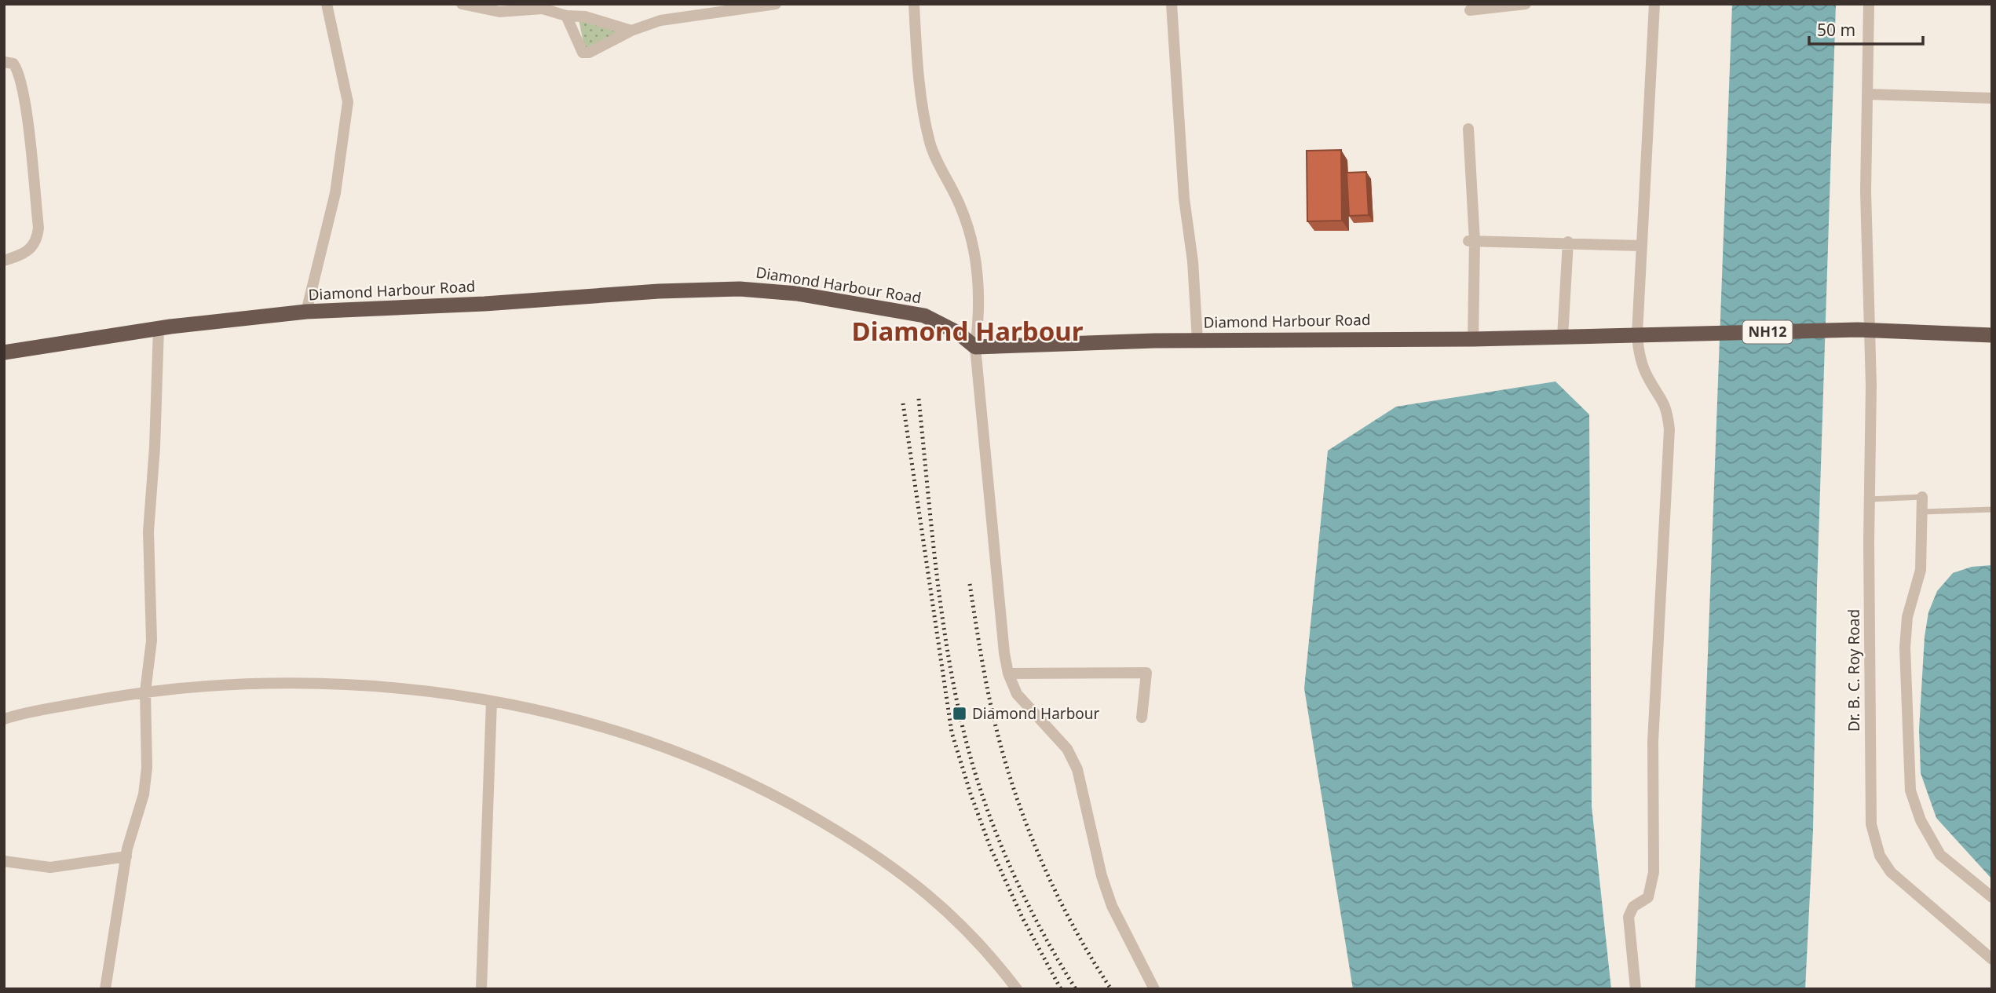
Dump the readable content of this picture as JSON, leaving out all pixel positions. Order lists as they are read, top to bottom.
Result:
{
  "streets": {
    "highway": ["Diamond Harbour Road", "NH12"],
    "street": ["Dr. B. C. Roy Road"]
  },
  "crossings": [
    ["Diamond Harbour Road", "Dr. B. C. Roy Road"]
  ],
  "districts": ["Diamond Harbour"],
  "places": {
    "transit": ["Diamond Harbour"]
  },
  "scale_bar": "50 m"
}
